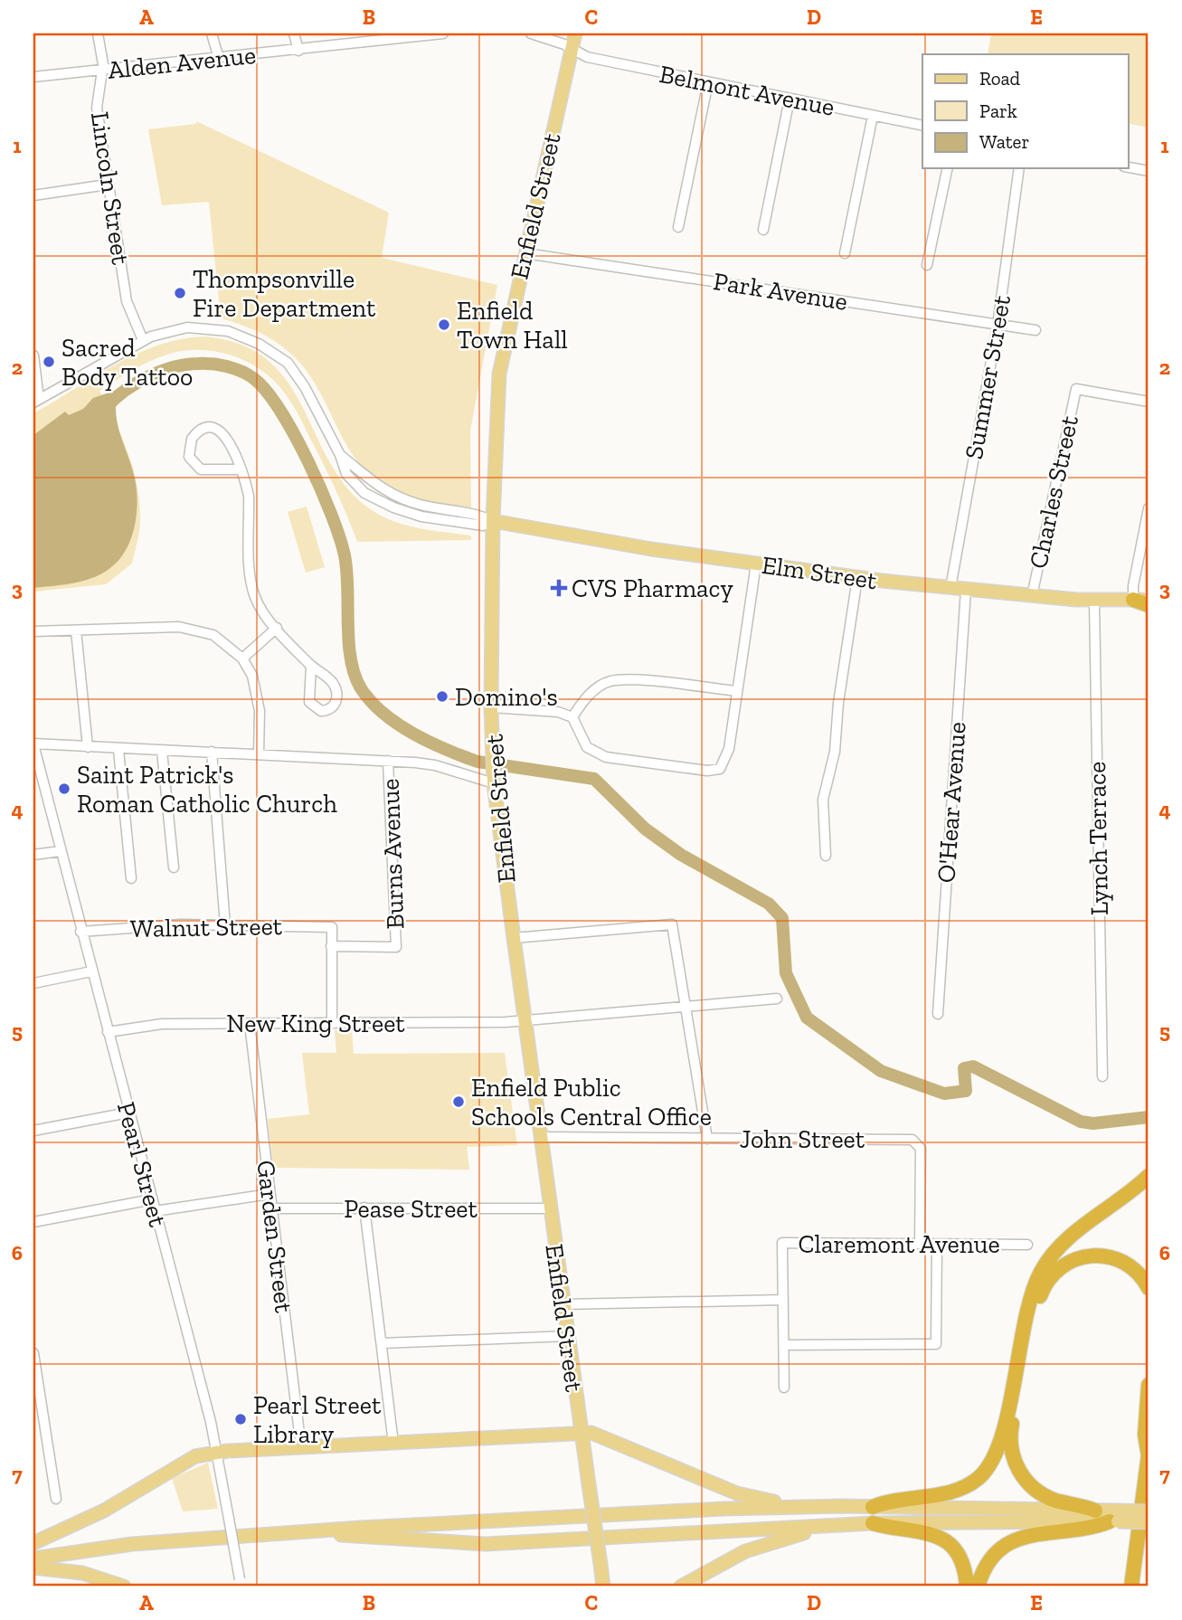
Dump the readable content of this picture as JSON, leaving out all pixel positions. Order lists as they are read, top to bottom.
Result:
{
  "streets": {
    "main road": ["Enfield Street", "Elm Street"],
    "street": [
      "Alden Avenue",
      "Belmont Avenue",
      "Lincoln Street",
      "Park Avenue",
      "Summer Street",
      "Charles Street",
      "O'Hear Avenue",
      "Lynch Terrace",
      "Burns Avenue",
      "Walnut Street",
      "New King Street",
      "John Street",
      "Pearl Street",
      "Pease Street",
      "Garden Street",
      "Claremont Avenue"
    ]
  },
  "crossings": [
    ["Alden Avenue", "Lincoln Street"],
    ["Belmont Avenue", "Enfield Street"],
    ["Enfield Street", "Park Avenue"],
    ["Enfield Street", "Elm Street"],
    ["Enfield Street", "New King Street"],
    ["Enfield Street", "John Street"],
    ["Enfield Street", "Pease Street"],
    ["Park Avenue", "Summer Street"],
    ["Summer Street", "Elm Street"],
    ["Charles Street", "Elm Street"],
    ["Elm Street", "O'Hear Avenue"],
    ["Elm Street", "Lynch Terrace"],
    ["Burns Avenue", "Walnut Street"],
    ["Walnut Street", "Pearl Street"],
    ["New King Street", "Pearl Street"],
    ["New King Street", "Garden Street"],
    ["John Street", "Claremont Avenue"],
    ["Pease Street", "Garden Street"]
  ],
  "places": {
    "other": [
      "Thompsonville Fire Department",
      "Enfield Town Hall",
      "Sacred Body Tattoo",
      "Domino's",
      "Saint Patrick's Roman Catholic Church",
      "Enfield Public Schools Central Office",
      "Pearl Street Library"
    ],
    "health": ["CVS Pharmacy"]
  },
  "legend": ["Road", "Park", "Water"],
  "grid": {
    "columns": [
      "A",
      "B",
      "C",
      "D",
      "E"
    ],
    "rows": [
      "1",
      "2",
      "3",
      "4",
      "5",
      "6",
      "7"
    ]
  }
}
